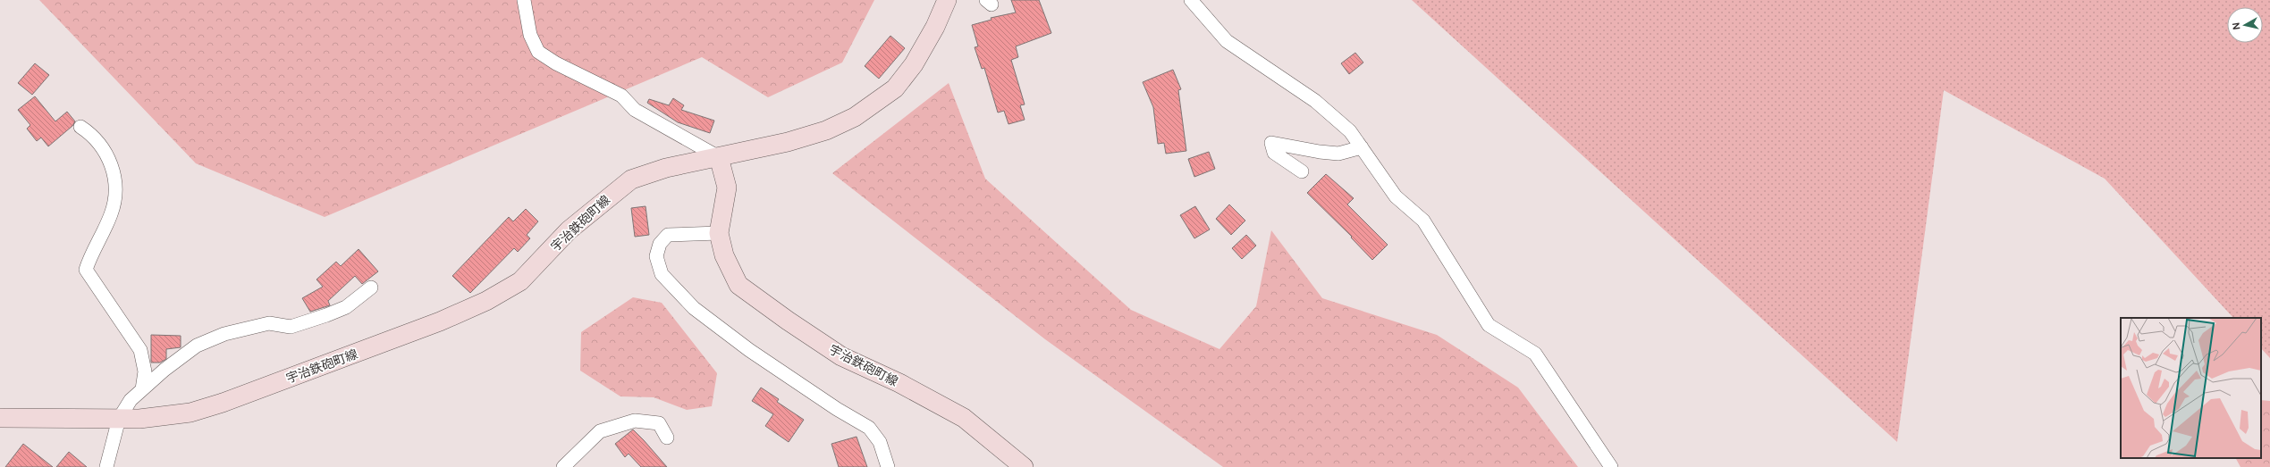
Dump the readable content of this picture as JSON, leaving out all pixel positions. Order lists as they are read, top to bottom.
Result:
{
  "streets": {
    "main road": ["宇治鉄砲町線"]
  },
  "north": "left"
}
